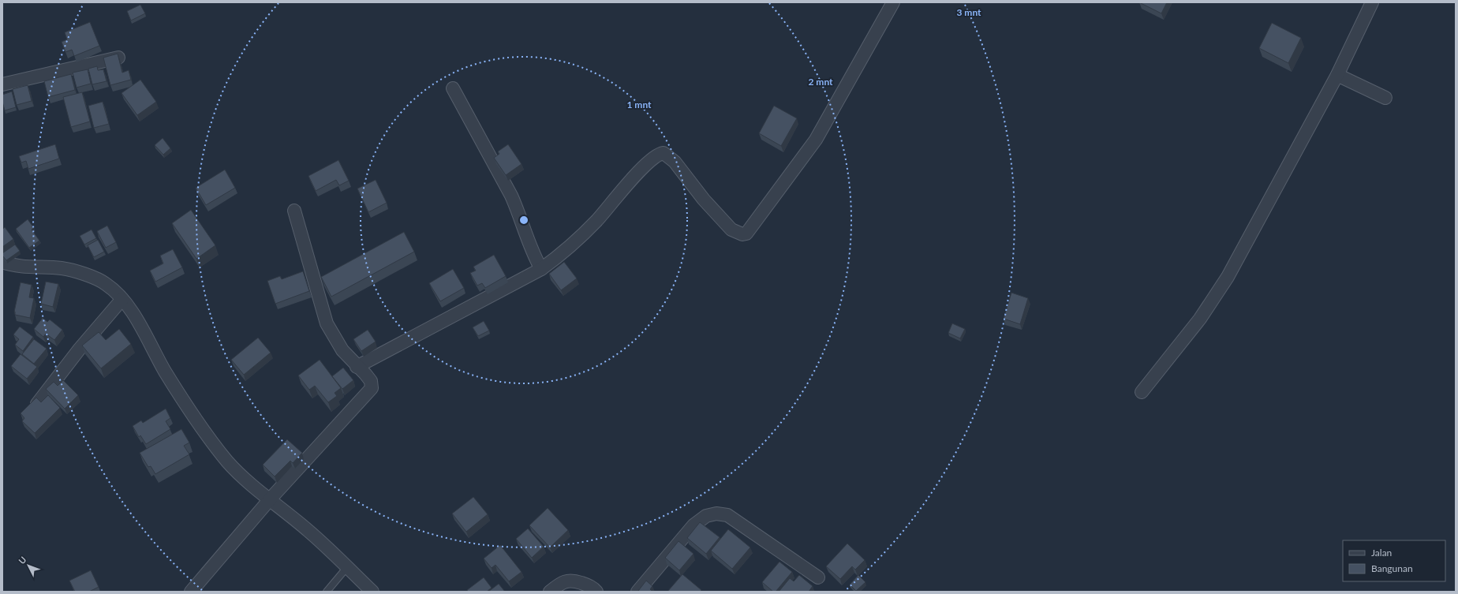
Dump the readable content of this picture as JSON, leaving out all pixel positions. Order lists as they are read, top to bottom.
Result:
{
  "legend": ["Jalan", "Bangunan"],
  "north": "top left",
  "rings": ["3 mnt", "2 mnt", "1 mnt"]
}
